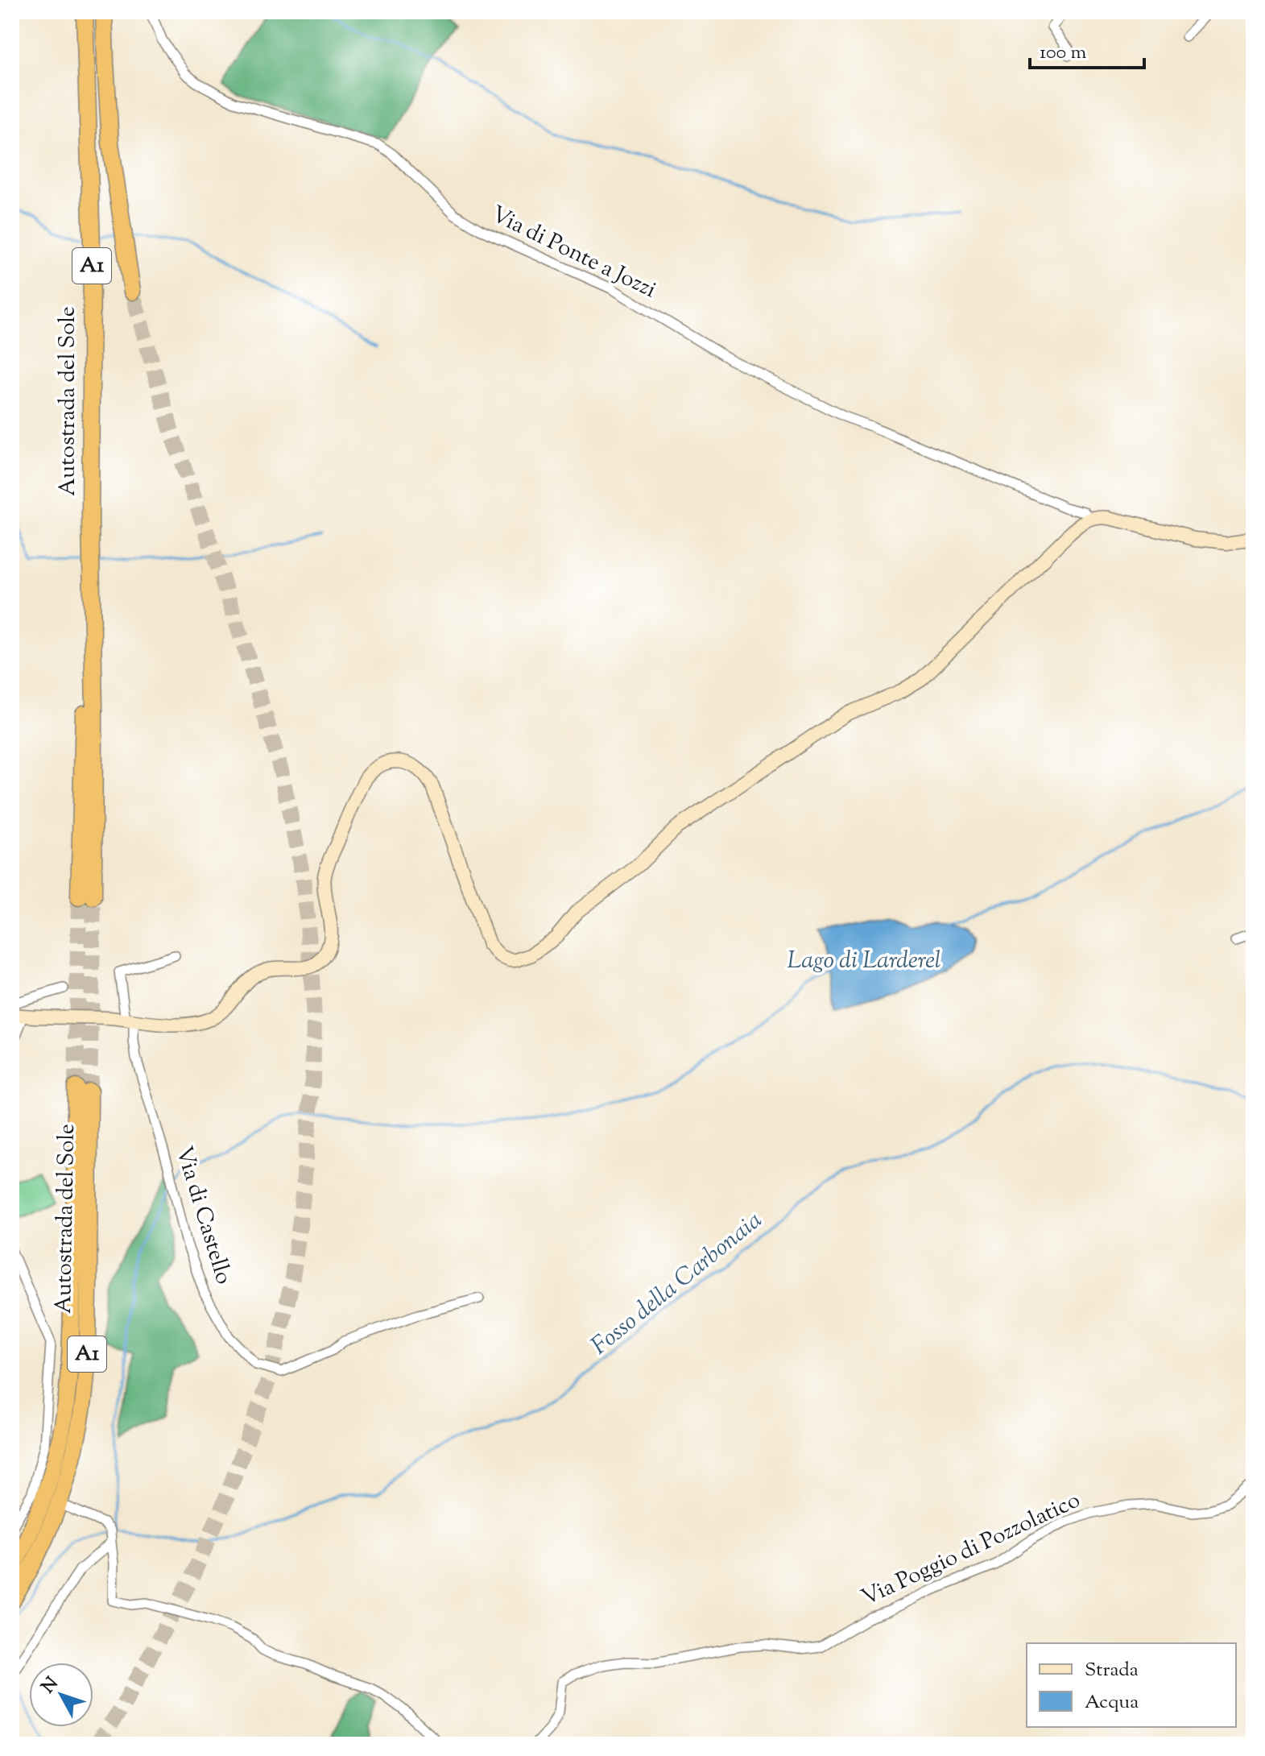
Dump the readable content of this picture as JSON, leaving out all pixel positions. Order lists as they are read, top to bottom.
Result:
{
  "streets": {
    "highway": ["A1", "Autostrada del Sole"],
    "street": ["Via di Ponte a Jozzi", "Via di Castello", "Via Poggio di Pozzolatico"]
  },
  "water": ["Lago di Larderel", "Fosso della Carbonaia"],
  "legend": ["Strada", "Acqua"],
  "scale_bar": "100 m",
  "north": "top left"
}
